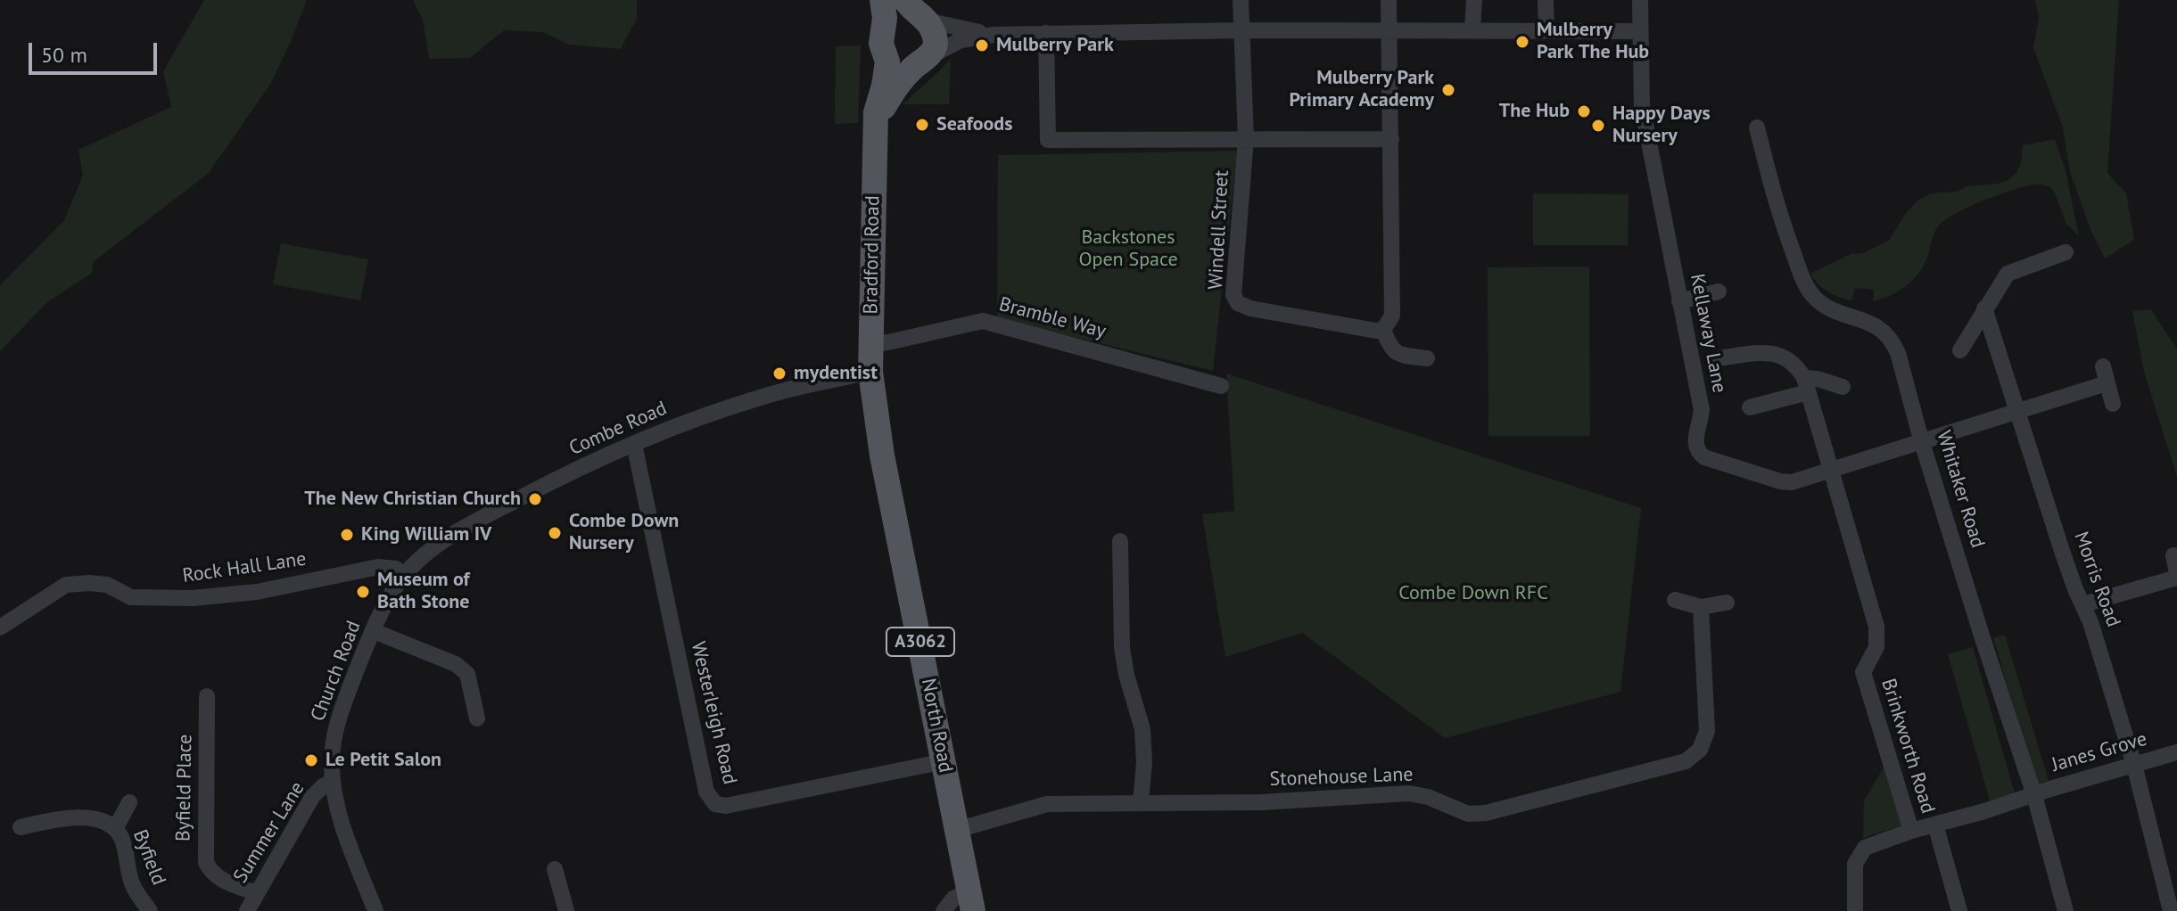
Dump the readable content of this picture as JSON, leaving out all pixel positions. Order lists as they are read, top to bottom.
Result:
{
  "streets": {
    "main road": ["Bradford Road", "A3062", "North Road"],
    "street": [
      "Windell Street",
      "Bramble Way",
      "Kellaway Lane",
      "Combe Road",
      "Whitaker Road",
      "Rock Hall Lane",
      "Morris Road",
      "Church Road",
      "Westerleigh Road",
      "Brinkworth Road",
      "Janes Grove",
      "Stonehouse Lane",
      "Byfield Place",
      "Summer Lane",
      "Byfield"
    ]
  },
  "crossings": [
    ["Bradford Road", "Bramble Way"],
    ["Bradford Road", "Combe Road"],
    ["Bradford Road", "North Road"],
    ["Kellaway Lane", "Whitaker Road"],
    ["Kellaway Lane", "Morris Road"],
    ["Kellaway Lane", "Brinkworth Road"],
    ["Combe Road", "Rock Hall Lane"],
    ["Combe Road", "Church Road"],
    ["Combe Road", "Westerleigh Road"],
    ["Combe Road", "North Road"],
    ["Whitaker Road", "Janes Grove"],
    ["Rock Hall Lane", "Church Road"],
    ["Morris Road", "Janes Grove"],
    ["Church Road", "Summer Lane"],
    ["Westerleigh Road", "North Road"],
    ["North Road", "Stonehouse Lane"],
    ["Brinkworth Road", "Janes Grove"],
    ["Byfield Place", "Summer Lane"]
  ],
  "parks": ["Backstones Open Space", "Combe Down RFC"],
  "places": [
    "Mulberry Park The Hub",
    "Mulberry Park",
    "Mulberry Park Primary Academy",
    "The Hub",
    "Seafoods",
    "Happy Days Nursery",
    "mydentist",
    "The New Christian Church",
    "Combe Down Nursery",
    "King William IV",
    "Museum of Bath Stone",
    "Le Petit Salon"
  ],
  "scale_bar": "50 m"
}
